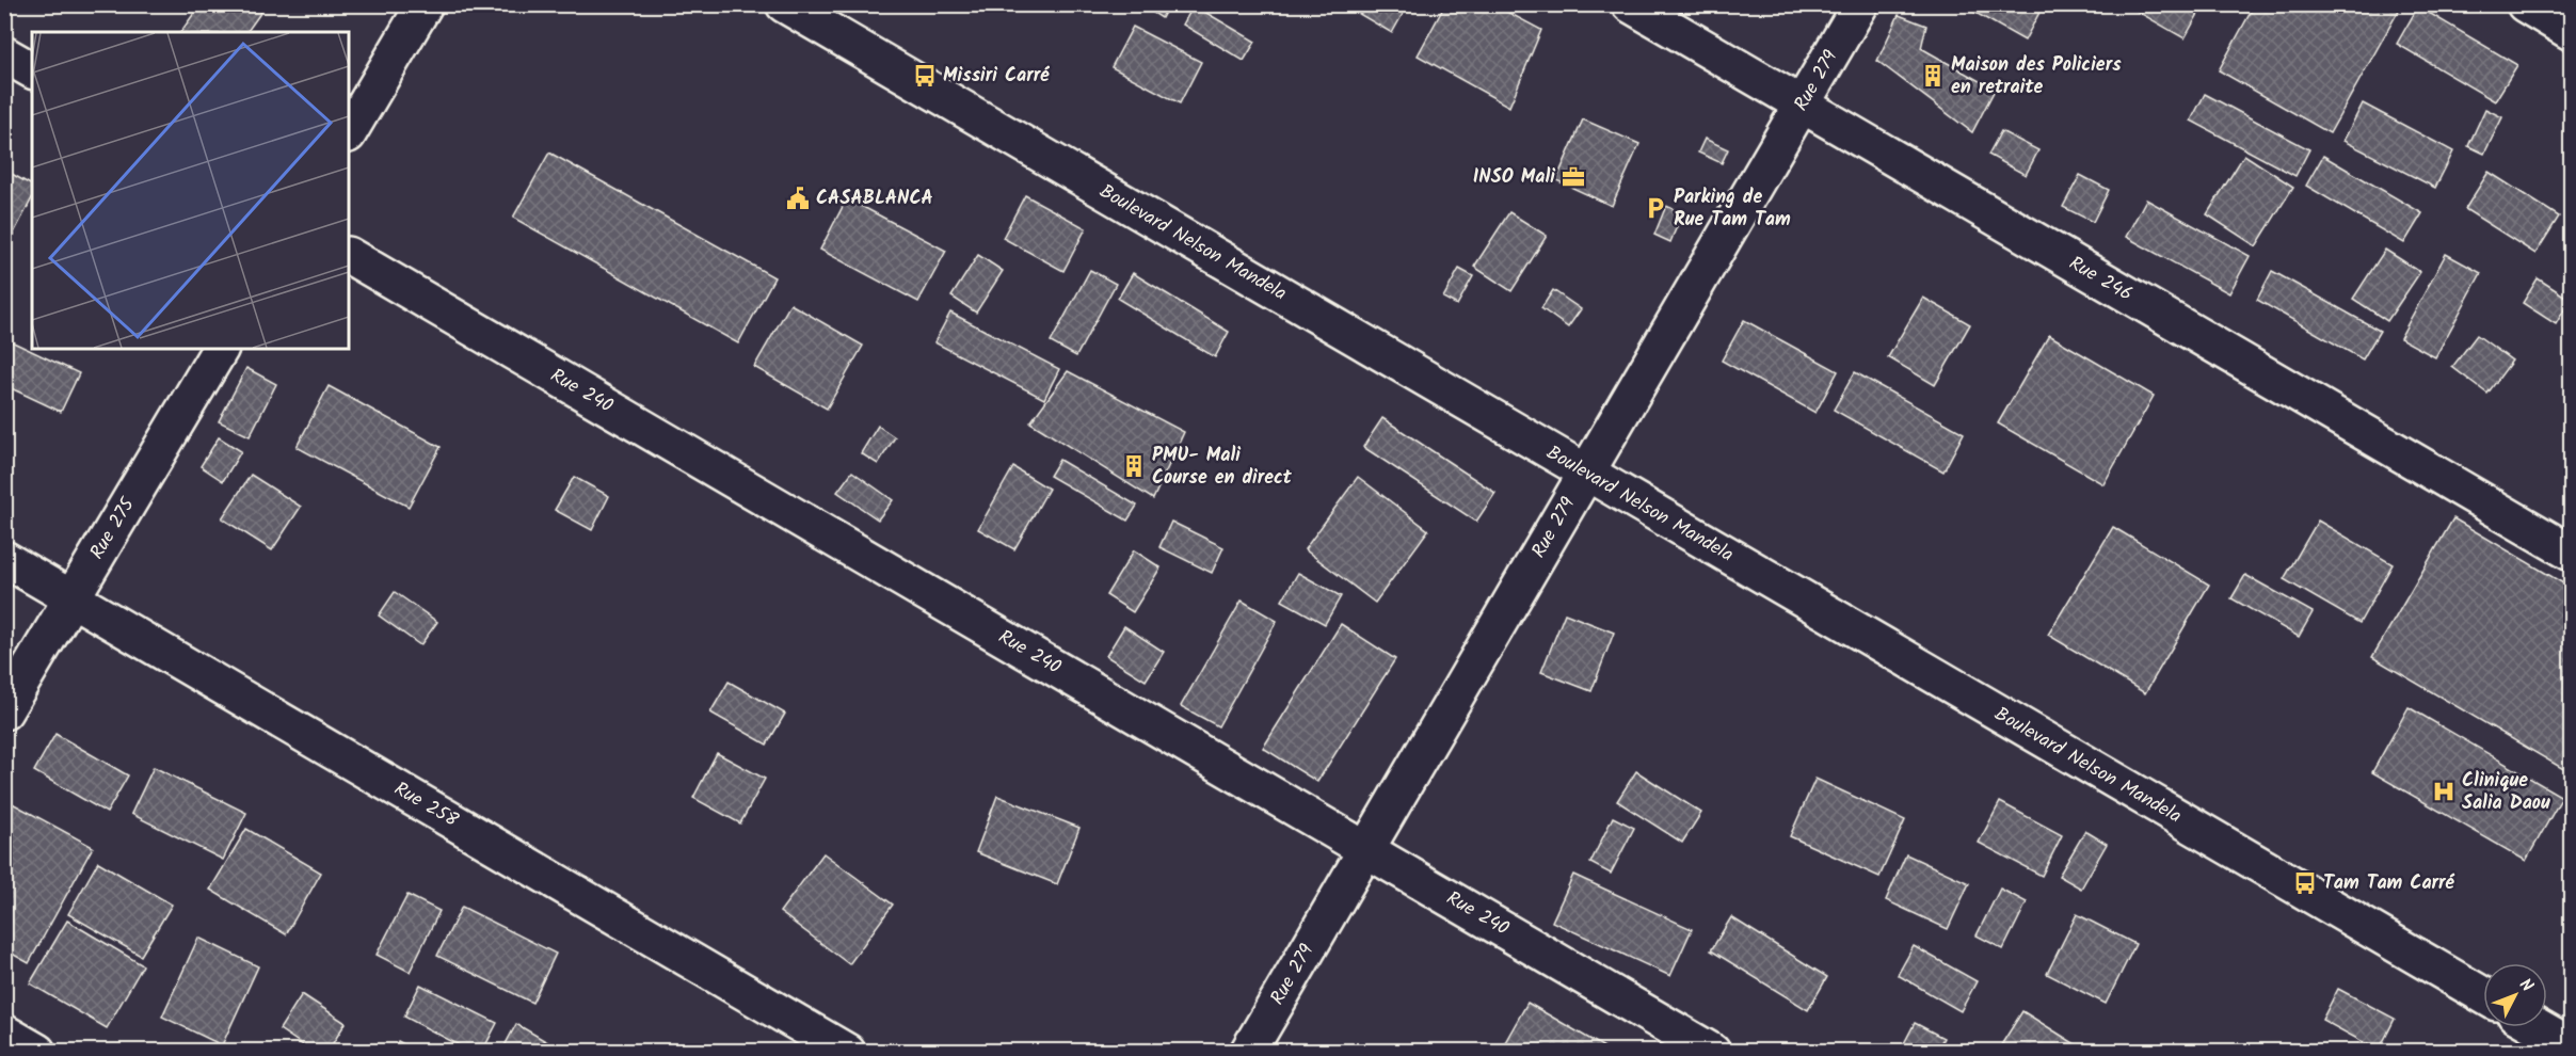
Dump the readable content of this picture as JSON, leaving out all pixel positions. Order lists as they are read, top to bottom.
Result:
{
  "streets": {
    "street": [
      "Rue 279",
      "Boulevard Nelson Mandela",
      "Rue 246",
      "Rue 240",
      "Rue 275",
      "Rue 258"
    ]
  },
  "crossings": [
    ["Rue 279", "Boulevard Nelson Mandela"],
    ["Rue 279", "Rue 246"],
    ["Rue 279", "Rue 240"],
    ["Rue 275", "Rue 258"]
  ],
  "places": {
    "bus stop": ["Missiri Carré", "Tam Tam Carré"],
    "building": ["Maison des Policiers en retraite", "PMU- Mali Course en direct"],
    "office": ["INSO Mali"],
    "public building": ["CASABLANCA"],
    "parking": ["Parking de Rue Tam Tam"],
    "hospital": ["Clinique Salia Daou"]
  },
  "north": "top right"
}
